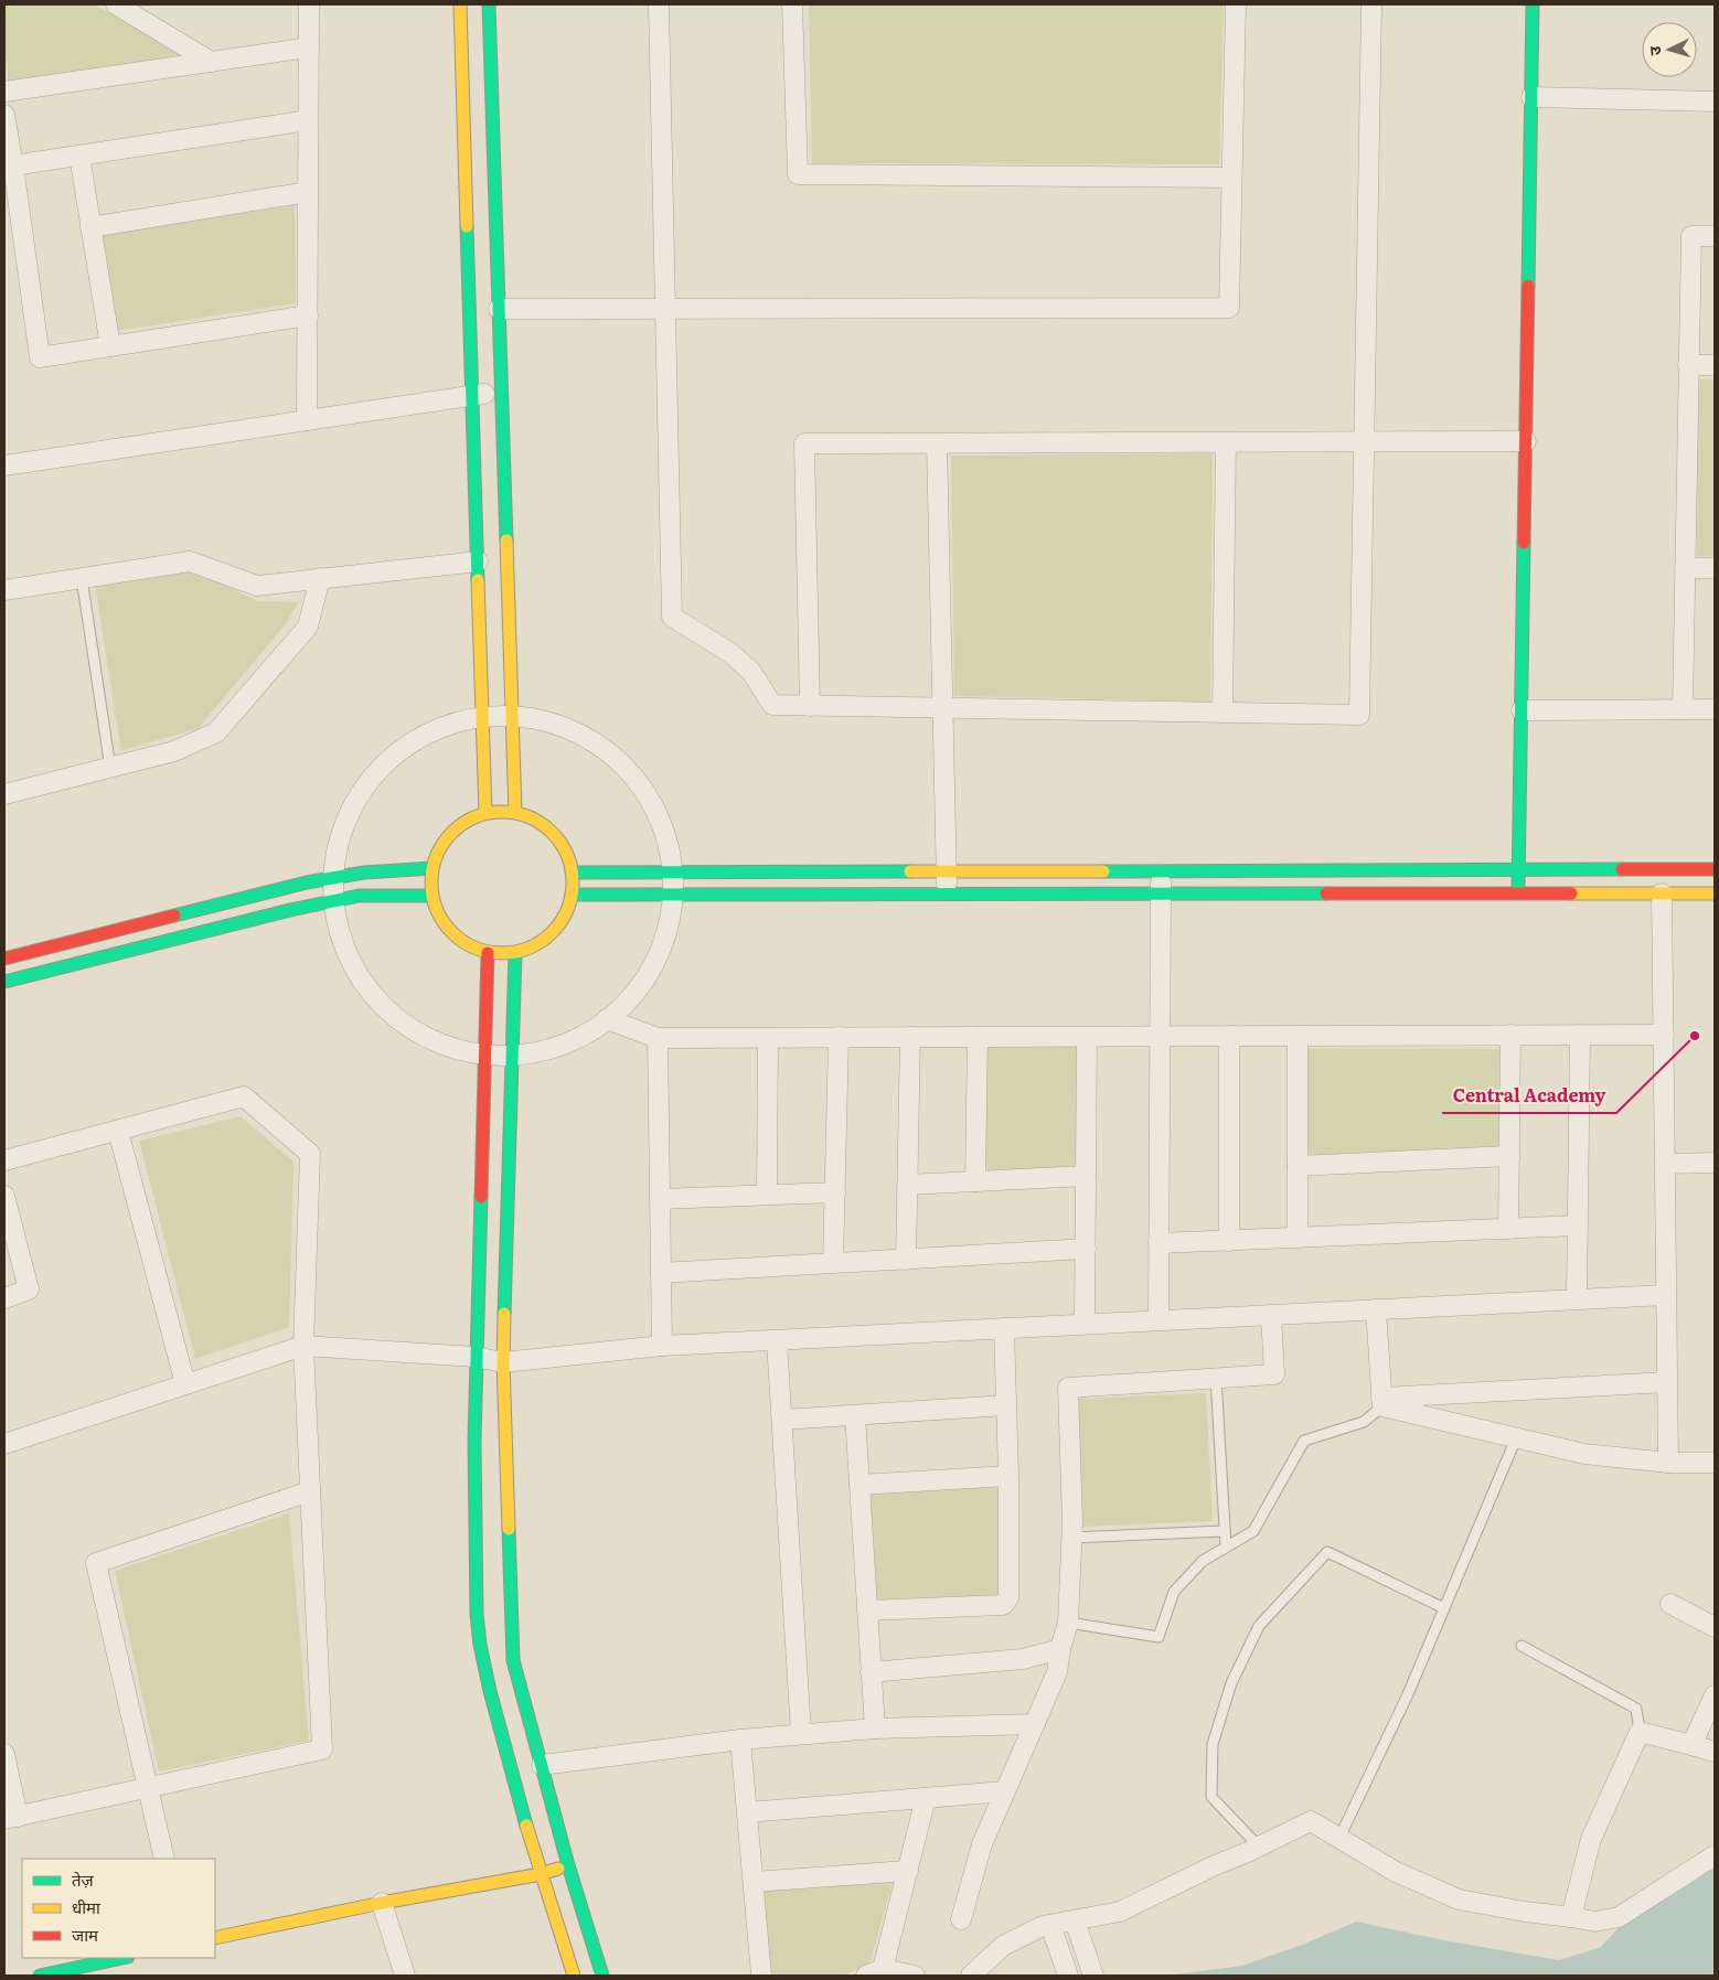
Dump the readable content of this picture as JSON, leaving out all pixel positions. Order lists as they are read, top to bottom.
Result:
{
  "places": ["Central Academy"],
  "legend": ["तेज़", "धीमा", "जाम"],
  "north": "left"
}
